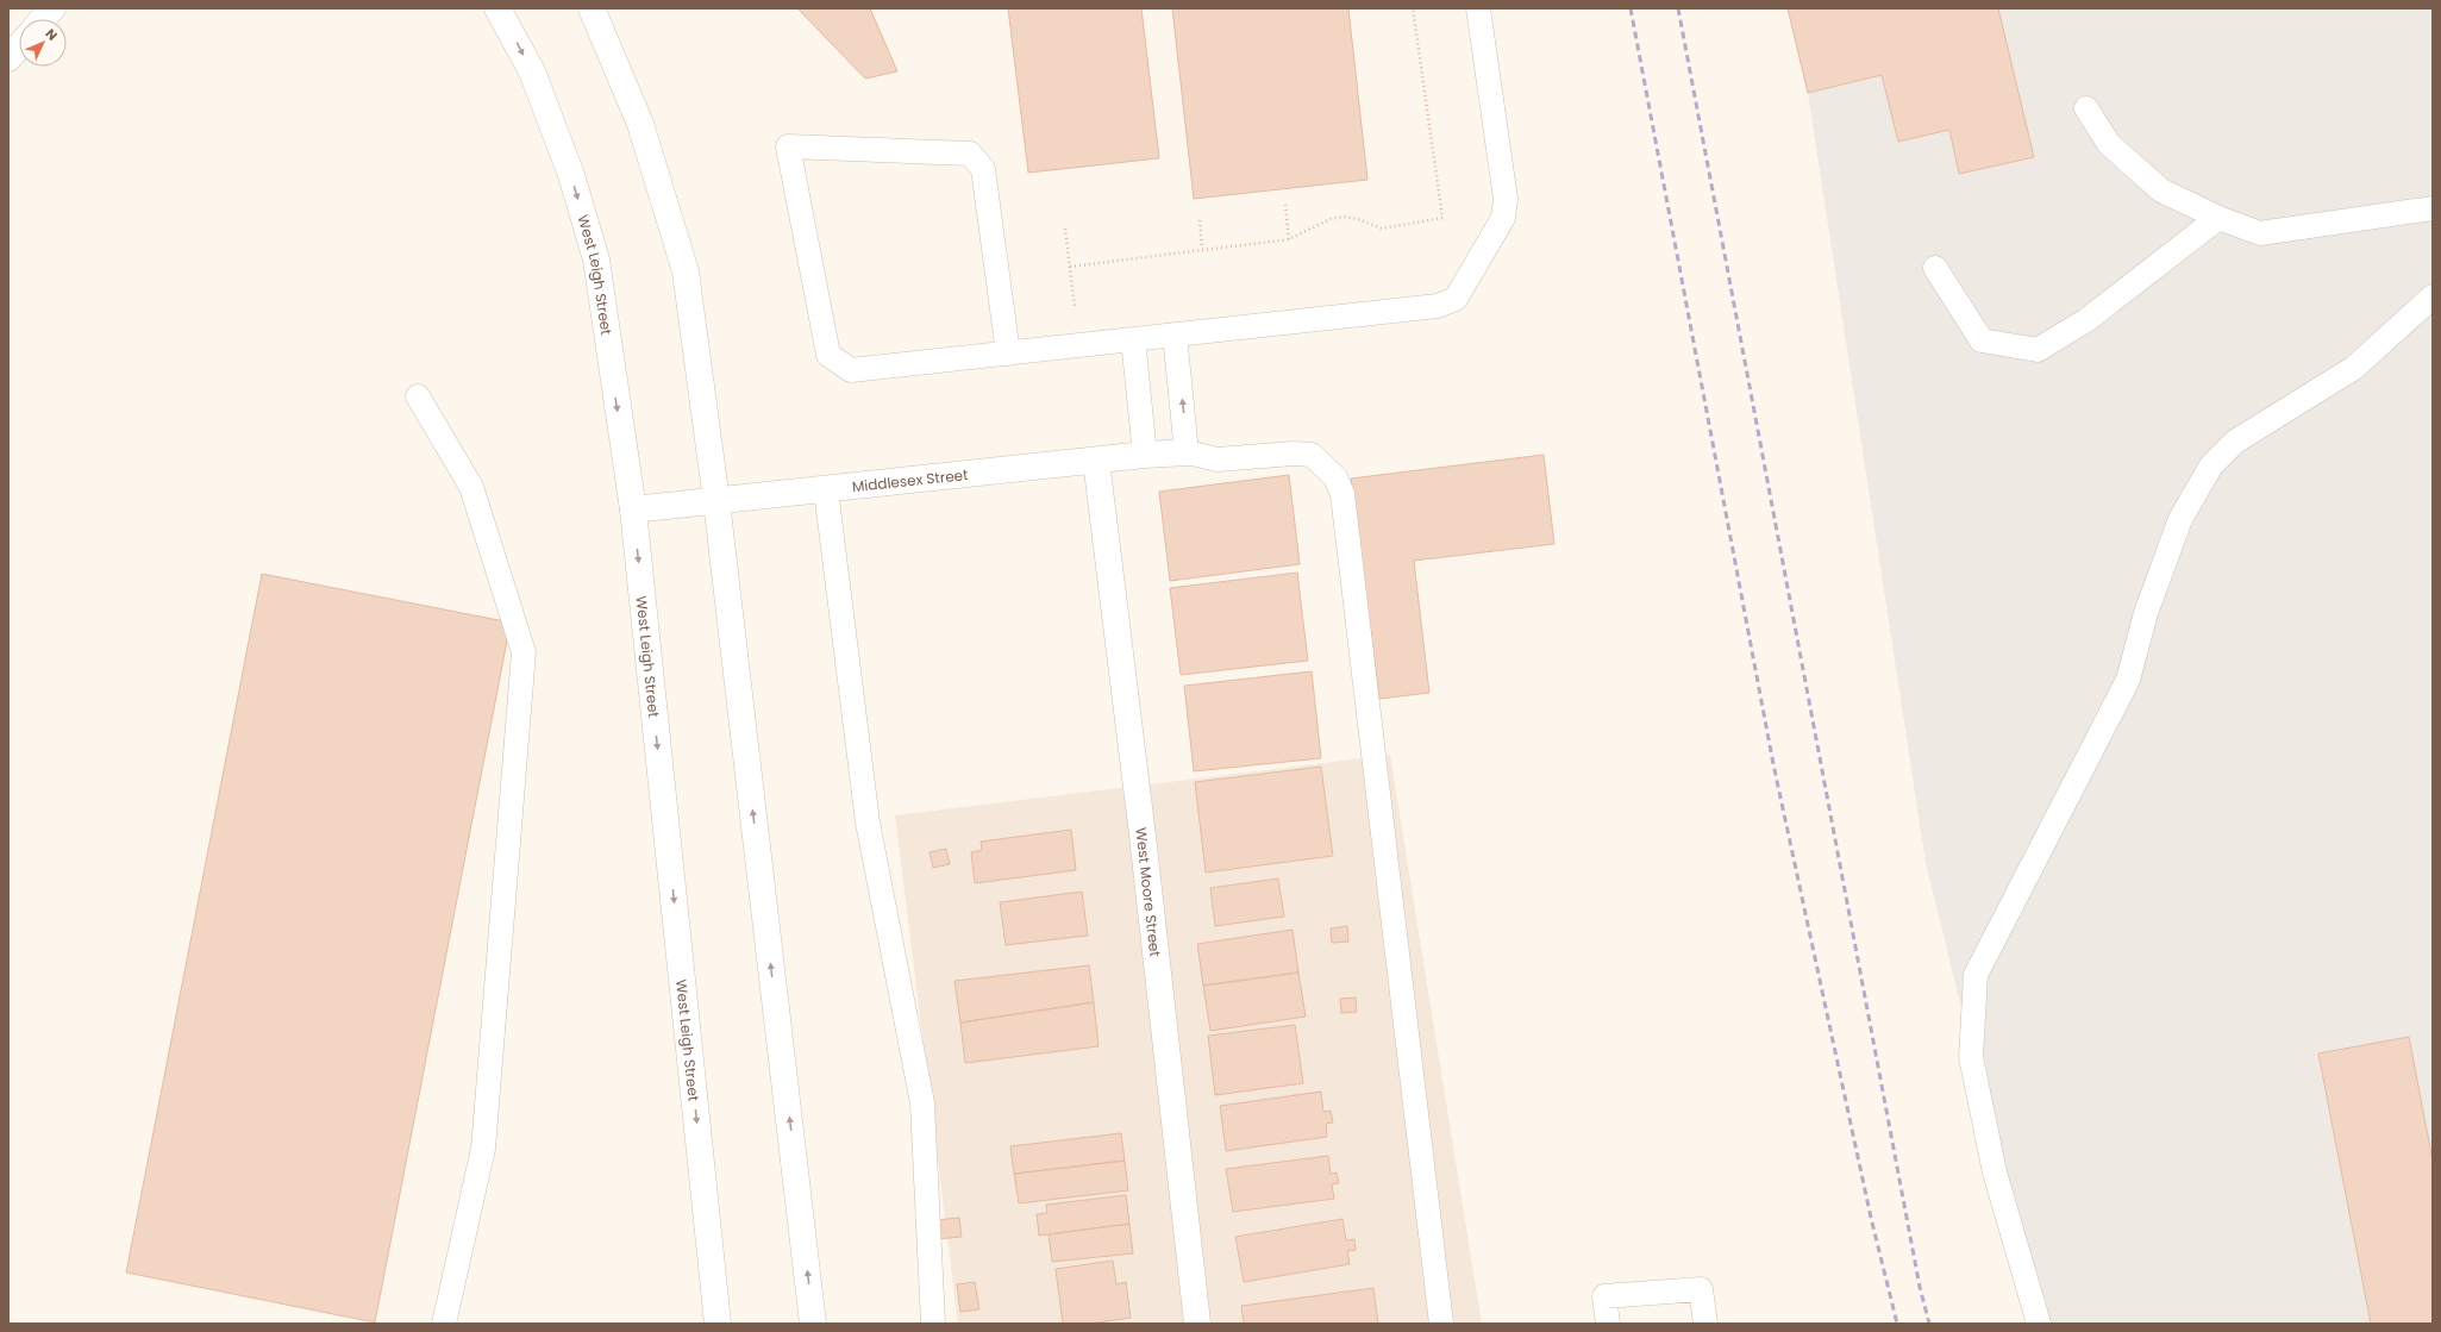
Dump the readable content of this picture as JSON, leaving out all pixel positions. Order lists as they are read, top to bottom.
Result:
{
  "streets": {
    "street": ["West Leigh Street", "Middlesex Street", "West Moore Street"]
  },
  "crossings": [
    ["West Leigh Street", "Middlesex Street"],
    ["Middlesex Street", "West Moore Street"]
  ],
  "north": "top right"
}
